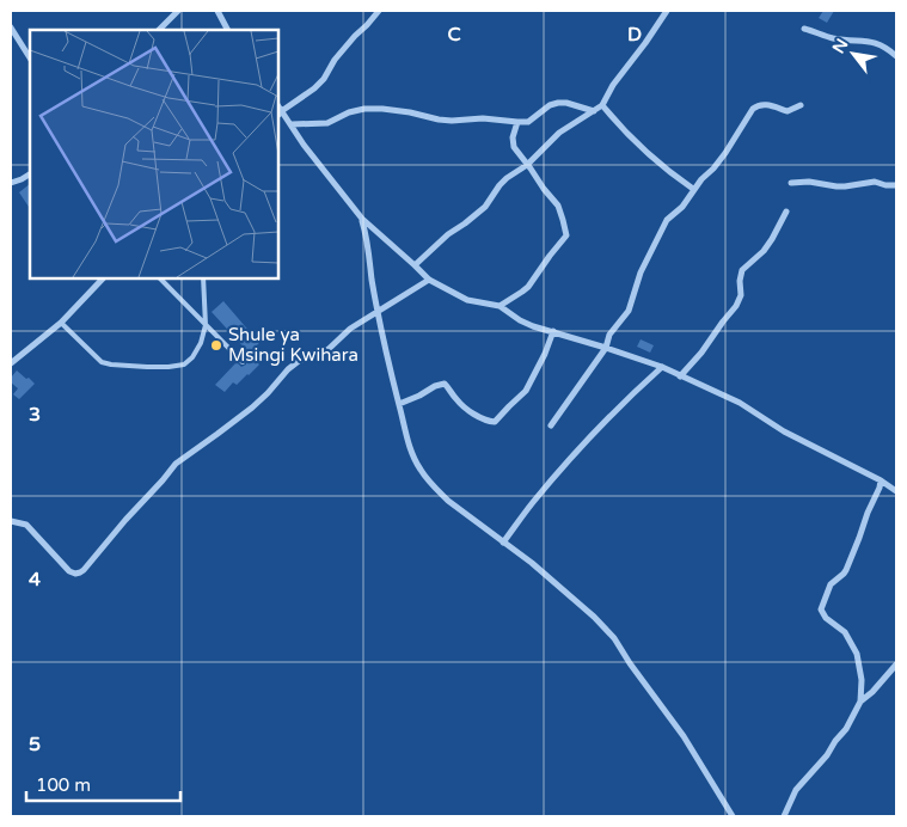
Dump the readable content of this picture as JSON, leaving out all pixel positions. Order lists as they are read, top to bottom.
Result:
{
  "places": ["Shule ya Msingi Kwihara"],
  "scale_bar": "100 m",
  "north": "top left",
  "grid": {
    "columns": ["C", "D"],
    "rows": ["3", "4", "5"]
  }
}
